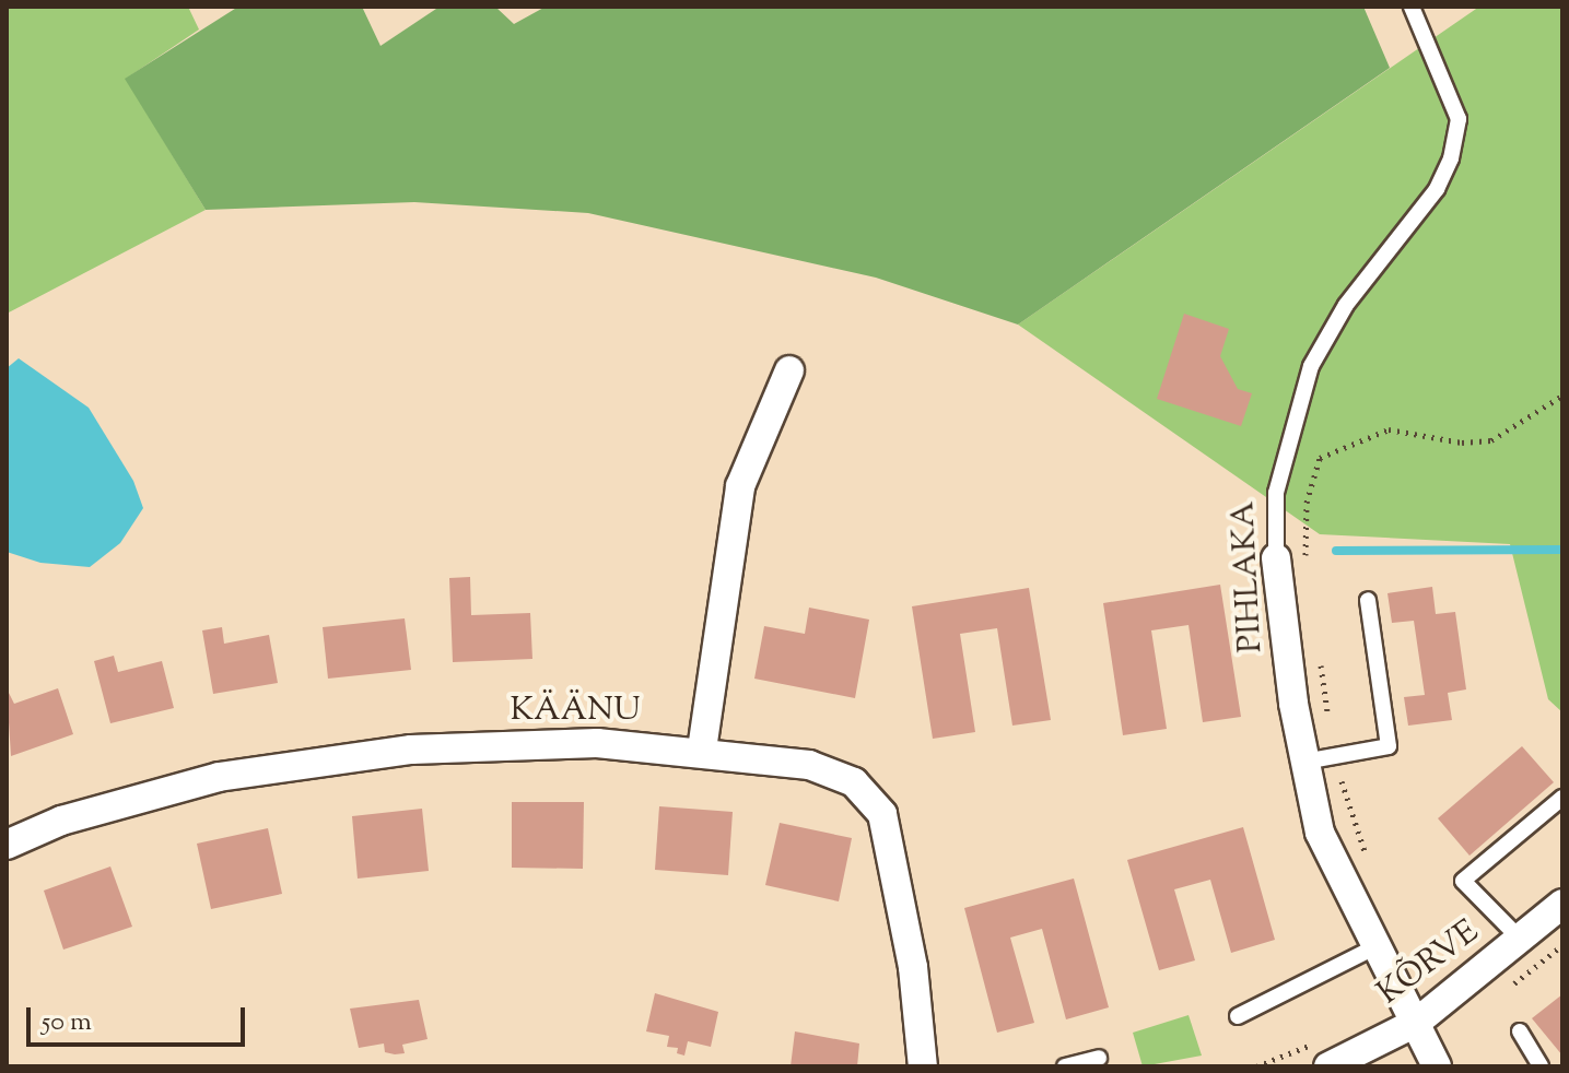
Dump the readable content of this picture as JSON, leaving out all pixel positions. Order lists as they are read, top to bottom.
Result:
{
  "streets": {
    "street": ["PIHLAKA", "KÄÄNU", "KÕRVE"]
  },
  "crossings": [
    ["PIHLAKA", "KÕRVE"]
  ],
  "scale_bar": "50 m"
}
